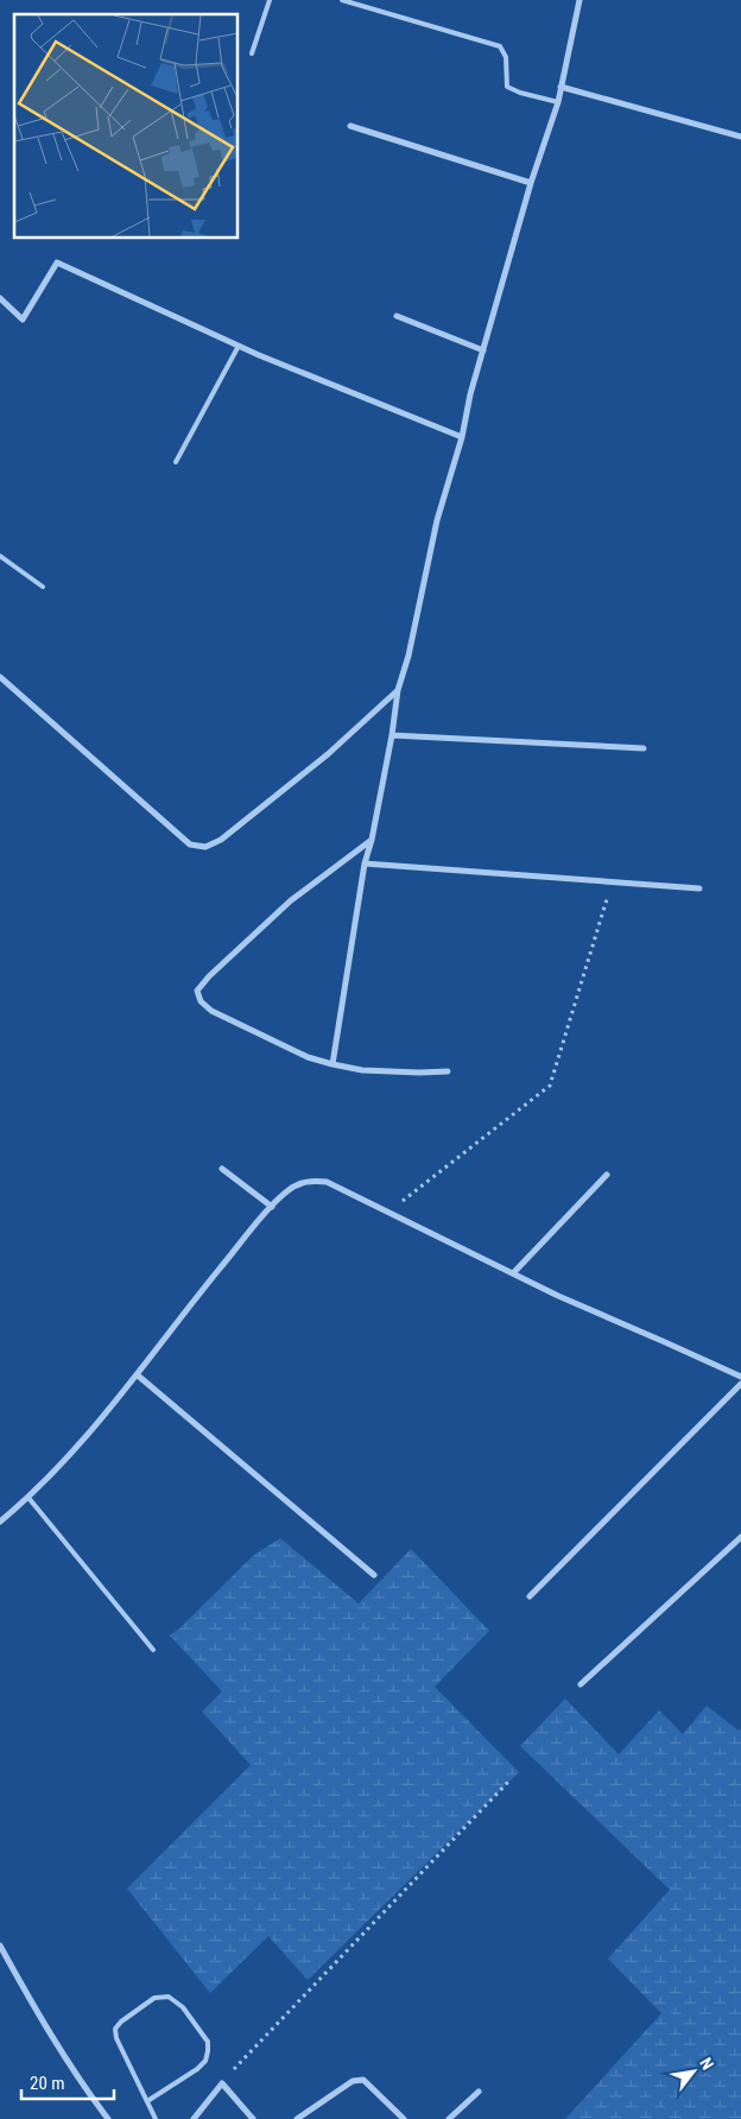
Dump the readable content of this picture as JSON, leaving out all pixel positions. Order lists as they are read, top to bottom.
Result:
{
  "scale_bar": "20 m",
  "north": "top right"
}
